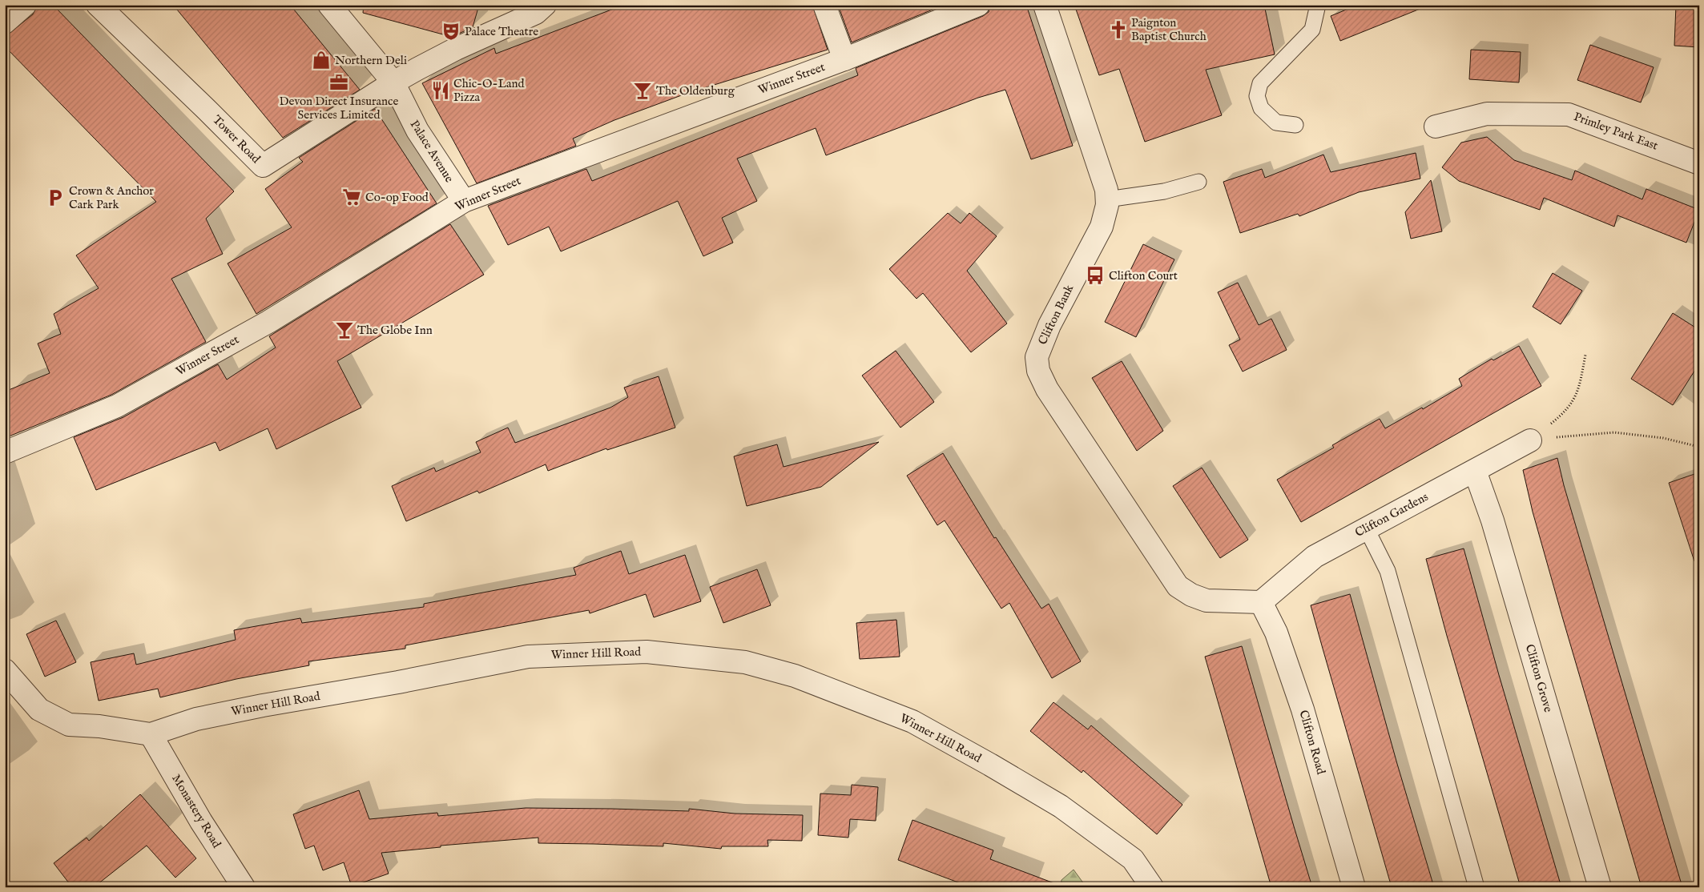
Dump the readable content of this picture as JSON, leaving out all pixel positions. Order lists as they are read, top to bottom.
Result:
{
  "streets": {
    "street": [
      "Winner Street",
      "Primley Park East",
      "Tower Road",
      "Palace Avenue",
      "Clifton Bank",
      "Clifton Gardens",
      "Winner Hill Road",
      "Clifton Grove",
      "Clifton Road",
      "Monastery Road"
    ]
  },
  "crossings": [
    ["Winner Street", "Palace Avenue"],
    ["Tower Road", "Palace Avenue"],
    ["Clifton Bank", "Clifton Gardens"],
    ["Clifton Bank", "Clifton Road"],
    ["Clifton Gardens", "Clifton Grove"],
    ["Clifton Gardens", "Clifton Road"],
    ["Winner Hill Road", "Monastery Road"]
  ],
  "places": {
    "church": ["Paignton Baptist Church"],
    "theatre": ["Palace Theatre"],
    "shop": ["Northern Deli"],
    "office": ["Devon Direct Insurance Services Limited"],
    "restaurant": ["Chic-O-Land Pizza"],
    "bar": ["The Oldenburg", "The Globe Inn"],
    "supermarket": ["Co-op Food"],
    "parking": ["Crown & Anchor Cark Park"],
    "bus stop": ["Clifton Court"]
  }
}
